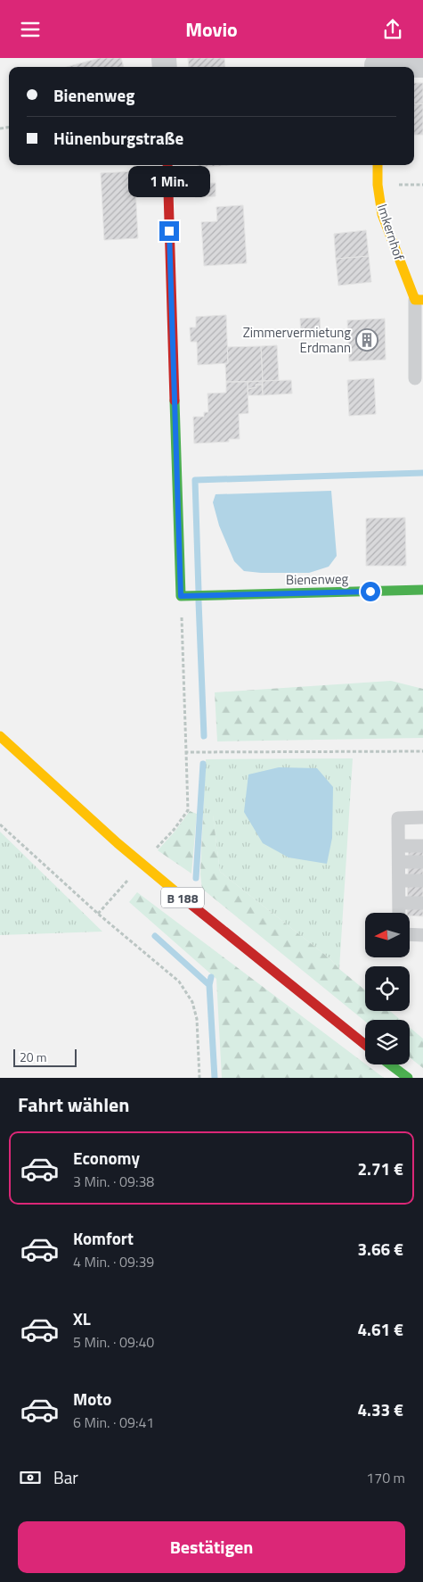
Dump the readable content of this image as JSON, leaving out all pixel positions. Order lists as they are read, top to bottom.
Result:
{
  "streets": {
    "street": ["Imkernhof", "Bienenweg", "B 188"]
  },
  "places": {
    "building": ["Zimmervermietung Erdmann"]
  },
  "scale_bar": "20 m",
  "north": "left",
  "page": {
    "header": "Movio",
    "banner": ["Bienenweg", "Hünenburgstraße"],
    "bubble": "1 Min.",
    "scale": "20 m",
    "heading": "Fahrt wählen",
    "list": [
      {
        "name": "Economy",
        "note": "3 Min. · 09:38",
        "value": "2.71 €"
      },
      {
        "name": "Komfort",
        "note": "4 Min. · 09:39",
        "value": "3.66 €"
      },
      {
        "name": "XL",
        "note": "5 Min. · 09:40",
        "value": "4.61 €"
      },
      {
        "name": "Moto",
        "note": "6 Min. · 09:41",
        "value": "4.33 €"
      }
    ],
    "pay": ["Bar", "170 m"],
    "buttons": "Bestätigen"
  }
}
